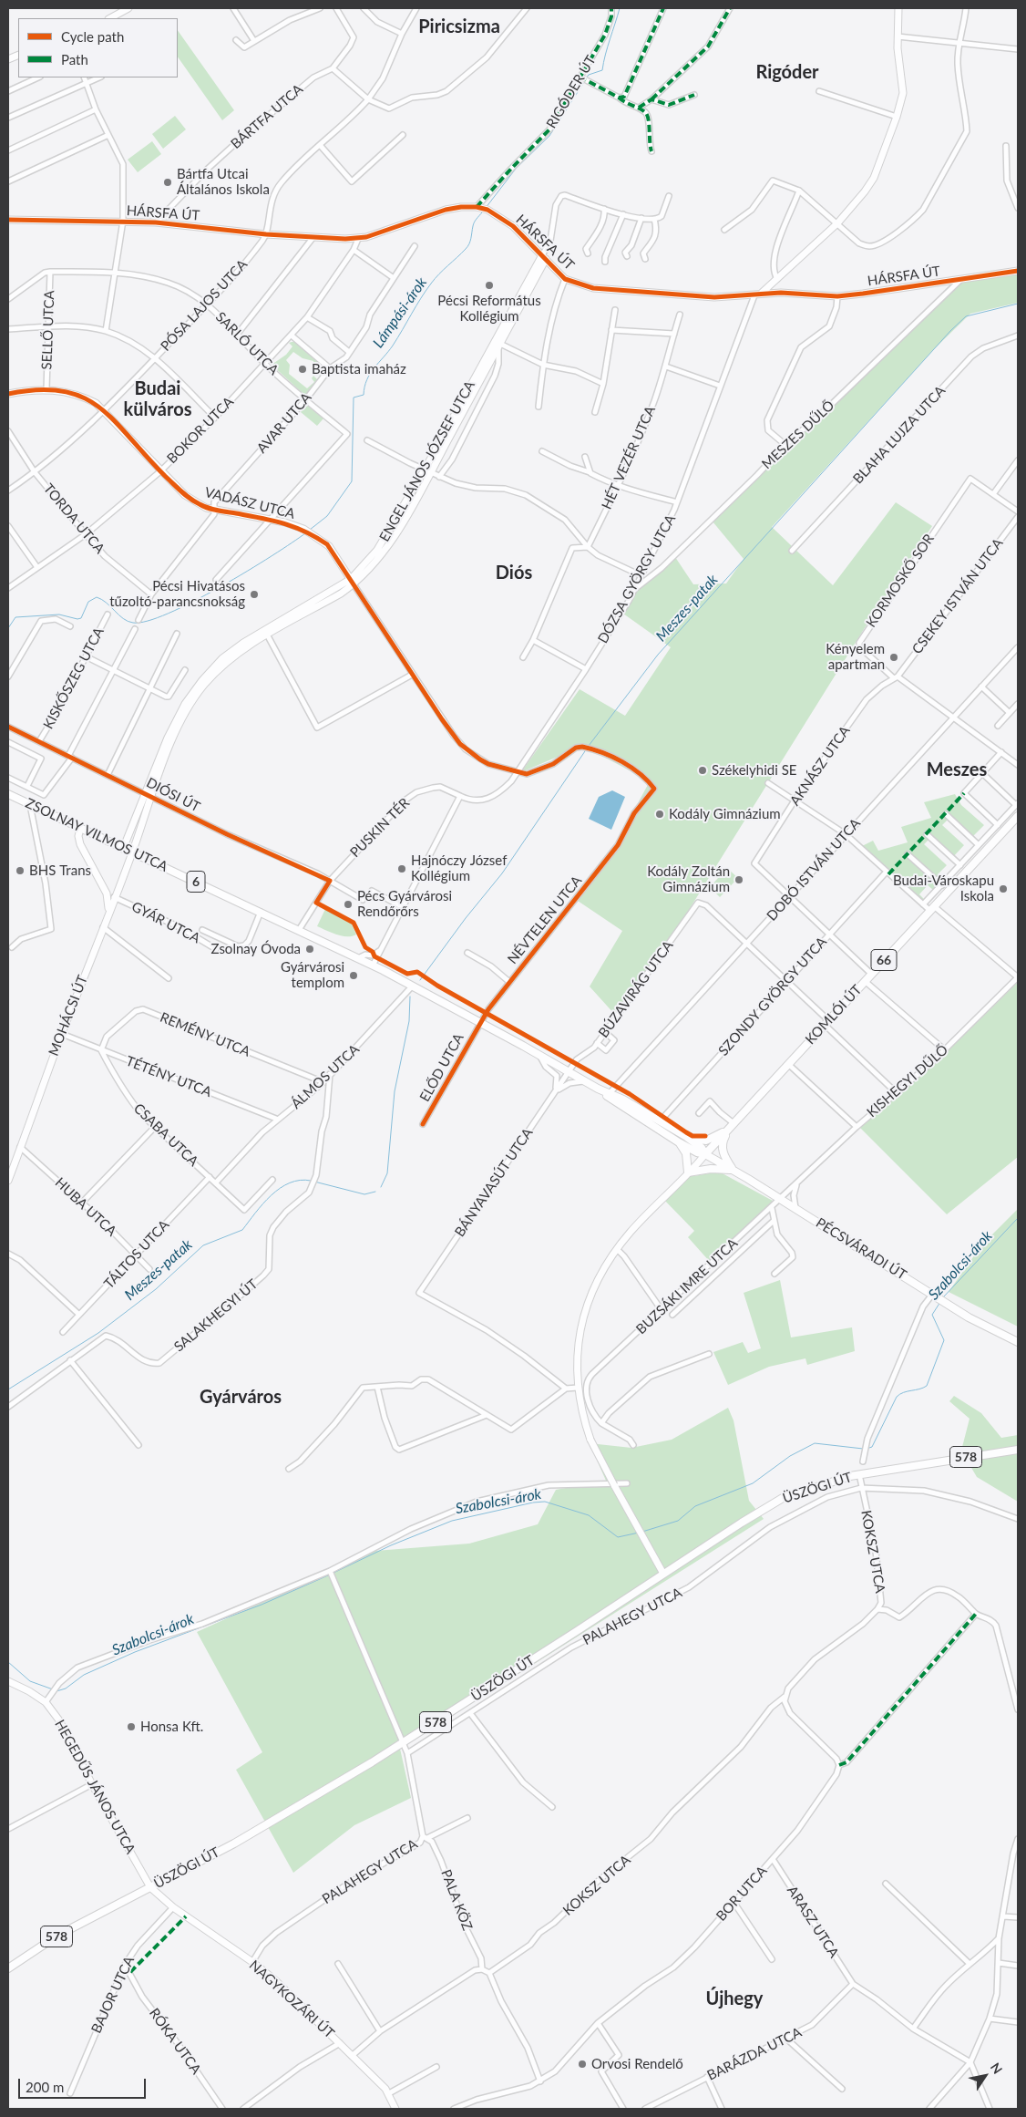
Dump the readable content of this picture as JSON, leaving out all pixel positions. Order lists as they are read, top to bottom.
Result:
{
  "streets": {
    "main road": [
      "ZSOLNAY VILMOS UTCA",
      "6",
      "66",
      "KOMLÓI ÚT",
      "PÉCSVÁRADI ÚT",
      "578",
      "ÜSZÖGI ÚT"
    ],
    "street": [
      "RIGÓDER ÚT",
      "BÁRTFA UTCA",
      "HÁRSFA ÚT",
      "PÓSA LAJOS UTCA",
      "SELLŐ UTCA",
      "SARLÓ UTCA",
      "AVAR UTCA",
      "BOKOR UTCA",
      "MESZES DŰLŐ",
      "BLAHA LUJZA UTCA",
      "HÉT VEZÉR UTCA",
      "ENGEL JÁNOS JÓZSEF UTCA",
      "VADÁSZ UTCA",
      "TORDA UTCA",
      "DÓZSA GYÖRGY UTCA",
      "KORMOSKŐ SOR",
      "CSEKEY ISTVÁN UTCA",
      "KISKŐSZEG UTCA",
      "AKNÁSZ UTCA",
      "DIÓSI ÚT",
      "PUSKIN TÉR",
      "DOBÓ ISTVÁN UTCA",
      "NÉVTELEN UTCA",
      "GYÁR UTCA",
      "BÚZAVIRÁG UTCA",
      "SZONDY GYÖRGY UTCA",
      "MOHÁCSI ÚT",
      "REMÉNY UTCA",
      "ELŐD UTCA",
      "TÉTÉNY UTCA",
      "ÁLMOS UTCA",
      "KISHEGYI DŰLŐ",
      "CSABA UTCA",
      "BÁNYAVASÚT UTCA",
      "HUBA UTCA",
      "TÁLTOS UTCA",
      "BUZSÁKI IMRE UTCA",
      "SALAKHEGYI ÚT",
      "KOKSZ UTCA",
      "PALAHEGY UTCA",
      "HEGEDŰS JÁNOS UTCA",
      "BOR UTCA",
      "PALA KÖZ",
      "ARASZ UTCA",
      "BAJOR UTCA",
      "NAGYKOZÁRI ÚT",
      "RÓKA UTCA",
      "BARÁZDA UTCA"
    ]
  },
  "crossings": [
    ["RIGÓDER ÚT", "HÁRSFA ÚT"],
    ["BÁRTFA UTCA", "HÁRSFA ÚT"],
    ["HÁRSFA ÚT", "PÓSA LAJOS UTCA"],
    ["HÁRSFA ÚT", "BOKOR UTCA"],
    ["HÁRSFA ÚT", "MESZES DŰLŐ"],
    ["HÁRSFA ÚT", "ENGEL JÁNOS JÓZSEF UTCA"],
    ["HÁRSFA ÚT", "DÓZSA GYÖRGY UTCA"],
    ["PÓSA LAJOS UTCA", "SARLÓ UTCA"],
    ["PÓSA LAJOS UTCA", "VADÁSZ UTCA"],
    ["PÓSA LAJOS UTCA", "TORDA UTCA"],
    ["SELLŐ UTCA", "SARLÓ UTCA"],
    ["SELLŐ UTCA", "VADÁSZ UTCA"],
    ["SARLÓ UTCA", "AVAR UTCA"],
    ["SARLÓ UTCA", "BOKOR UTCA"],
    ["SARLÓ UTCA", "VADÁSZ UTCA"],
    ["AVAR UTCA", "VADÁSZ UTCA"],
    ["AVAR UTCA", "TORDA UTCA"],
    ["BOKOR UTCA", "VADÁSZ UTCA"],
    ["BOKOR UTCA", "TORDA UTCA"],
    ["MESZES DŰLŐ", "DÓZSA GYÖRGY UTCA"],
    ["ENGEL JÁNOS JÓZSEF UTCA", "VADÁSZ UTCA"],
    ["ENGEL JÁNOS JÓZSEF UTCA", "DIÓSI ÚT"],
    ["ENGEL JÁNOS JÓZSEF UTCA", "ZSOLNAY VILMOS UTCA"],
    ["ENGEL JÁNOS JÓZSEF UTCA", "MOHÁCSI ÚT"],
    ["VADÁSZ UTCA", "DÓZSA GYÖRGY UTCA"],
    ["VADÁSZ UTCA", "PUSKIN TÉR"],
    ["VADÁSZ UTCA", "NÉVTELEN UTCA"],
    ["DÓZSA GYÖRGY UTCA", "PUSKIN TÉR"],
    ["KORMOSKŐ SOR", "CSEKEY ISTVÁN UTCA"],
    ["KORMOSKŐ SOR", "AKNÁSZ UTCA"],
    ["CSEKEY ISTVÁN UTCA", "AKNÁSZ UTCA"],
    ["KISKŐSZEG UTCA", "DIÓSI ÚT"],
    ["AKNÁSZ UTCA", "DOBÓ ISTVÁN UTCA"],
    ["DIÓSI ÚT", "PUSKIN TÉR"],
    ["PUSKIN TÉR", "ZSOLNAY VILMOS UTCA"],
    ["ZSOLNAY VILMOS UTCA", "DOBÓ ISTVÁN UTCA"],
    ["ZSOLNAY VILMOS UTCA", "NÉVTELEN UTCA"],
    ["ZSOLNAY VILMOS UTCA", "GYÁR UTCA"],
    ["ZSOLNAY VILMOS UTCA", "BÚZAVIRÁG UTCA"],
    ["ZSOLNAY VILMOS UTCA", "SZONDY GYÖRGY UTCA"],
    ["ZSOLNAY VILMOS UTCA", "KOMLÓI ÚT"],
    ["ZSOLNAY VILMOS UTCA", "MOHÁCSI ÚT"],
    ["ZSOLNAY VILMOS UTCA", "ELŐD UTCA"],
    ["ZSOLNAY VILMOS UTCA", "ÁLMOS UTCA"],
    ["ZSOLNAY VILMOS UTCA", "BÁNYAVASÚT UTCA"],
    ["ZSOLNAY VILMOS UTCA", "PÉCSVÁRADI ÚT"],
    ["DOBÓ ISTVÁN UTCA", "BÚZAVIRÁG UTCA"],
    ["NÉVTELEN UTCA", "ELŐD UTCA"],
    ["GYÁR UTCA", "MOHÁCSI ÚT"],
    ["BÚZAVIRÁG UTCA", "BÁNYAVASÚT UTCA"],
    ["KOMLÓI ÚT", "PÉCSVÁRADI ÚT"],
    ["MOHÁCSI ÚT", "TÉTÉNY UTCA"],
    ["MOHÁCSI ÚT", "HUBA UTCA"],
    ["REMÉNY UTCA", "TÉTÉNY UTCA"],
    ["REMÉNY UTCA", "ÁLMOS UTCA"],
    ["REMÉNY UTCA", "CSABA UTCA"],
    ["TÉTÉNY UTCA", "ÁLMOS UTCA"],
    ["TÉTÉNY UTCA", "CSABA UTCA"],
    ["ÁLMOS UTCA", "CSABA UTCA"],
    ["ÁLMOS UTCA", "SALAKHEGYI ÚT"],
    ["KISHEGYI DŰLŐ", "PÉCSVÁRADI ÚT"],
    ["KISHEGYI DŰLŐ", "BUZSÁKI IMRE UTCA"],
    ["CSABA UTCA", "TÁLTOS UTCA"],
    ["HUBA UTCA", "TÁLTOS UTCA"],
    ["PÉCSVÁRADI ÚT", "BUZSÁKI IMRE UTCA"],
    ["ÜSZÖGI ÚT", "KOKSZ UTCA"],
    ["ÜSZÖGI ÚT", "PALAHEGY UTCA"],
    ["ÜSZÖGI ÚT", "HEGEDŰS JÁNOS UTCA"],
    ["ÜSZÖGI ÚT", "NAGYKOZÁRI ÚT"],
    ["KOKSZ UTCA", "PALAHEGY UTCA"],
    ["PALAHEGY UTCA", "PALA KÖZ"],
    ["PALAHEGY UTCA", "NAGYKOZÁRI ÚT"],
    ["HEGEDŰS JÁNOS UTCA", "NAGYKOZÁRI ÚT"],
    ["BOR UTCA", "ARASZ UTCA"],
    ["ARASZ UTCA", "BARÁZDA UTCA"],
    ["BAJOR UTCA", "NAGYKOZÁRI ÚT"],
    ["BAJOR UTCA", "RÓKA UTCA"]
  ],
  "districts": [
    "Piricsizma",
    "Rigóder",
    "Budai külváros",
    "Diós",
    "Meszes",
    "Gyárváros",
    "Újhegy"
  ],
  "water": ["Lámpási-árok", "Meszes-patak", "Szabolcsi-árok"],
  "places": [
    "Bártfa Utcai Általános Iskola",
    "Pécsi Református Kollégium",
    "Baptista imaház",
    "Pécsi Hivatásos tűzoltó-parancsnokság",
    "Kényelem apartman",
    "Székelyhidi SE",
    "Kodály Gimnázium",
    "Hajnóczy József Kollégium",
    "BHS Trans",
    "Kodály Zoltán Gimnázium",
    "Budai-Városkapu Iskola",
    "Pécs Gyárvárosi Rendőrőrs",
    "Zsolnay Óvoda",
    "Gyárvárosi templom",
    "Honsa Kft.",
    "Orvosi Rendelő"
  ],
  "legend": ["Cycle path", "Path"],
  "scale_bar": "200 m",
  "north": "top right"
}
